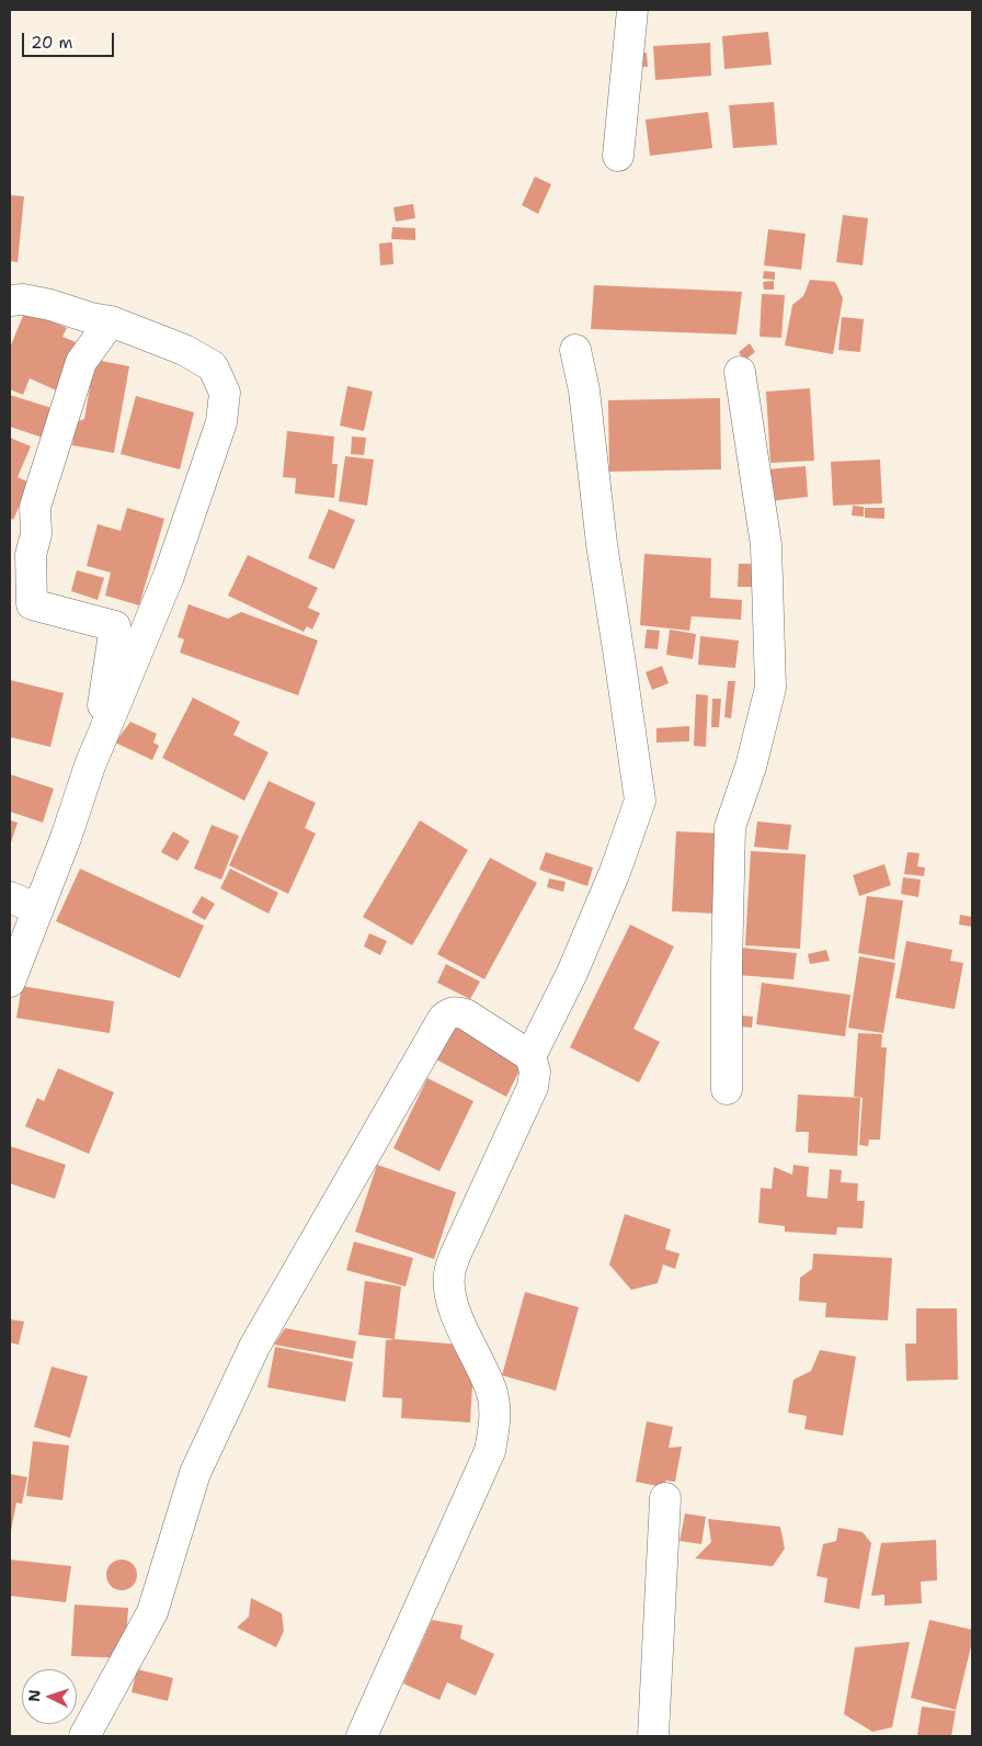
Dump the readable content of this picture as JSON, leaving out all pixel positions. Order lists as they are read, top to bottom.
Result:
{
  "scale_bar": "20 m",
  "north": "left"
}
